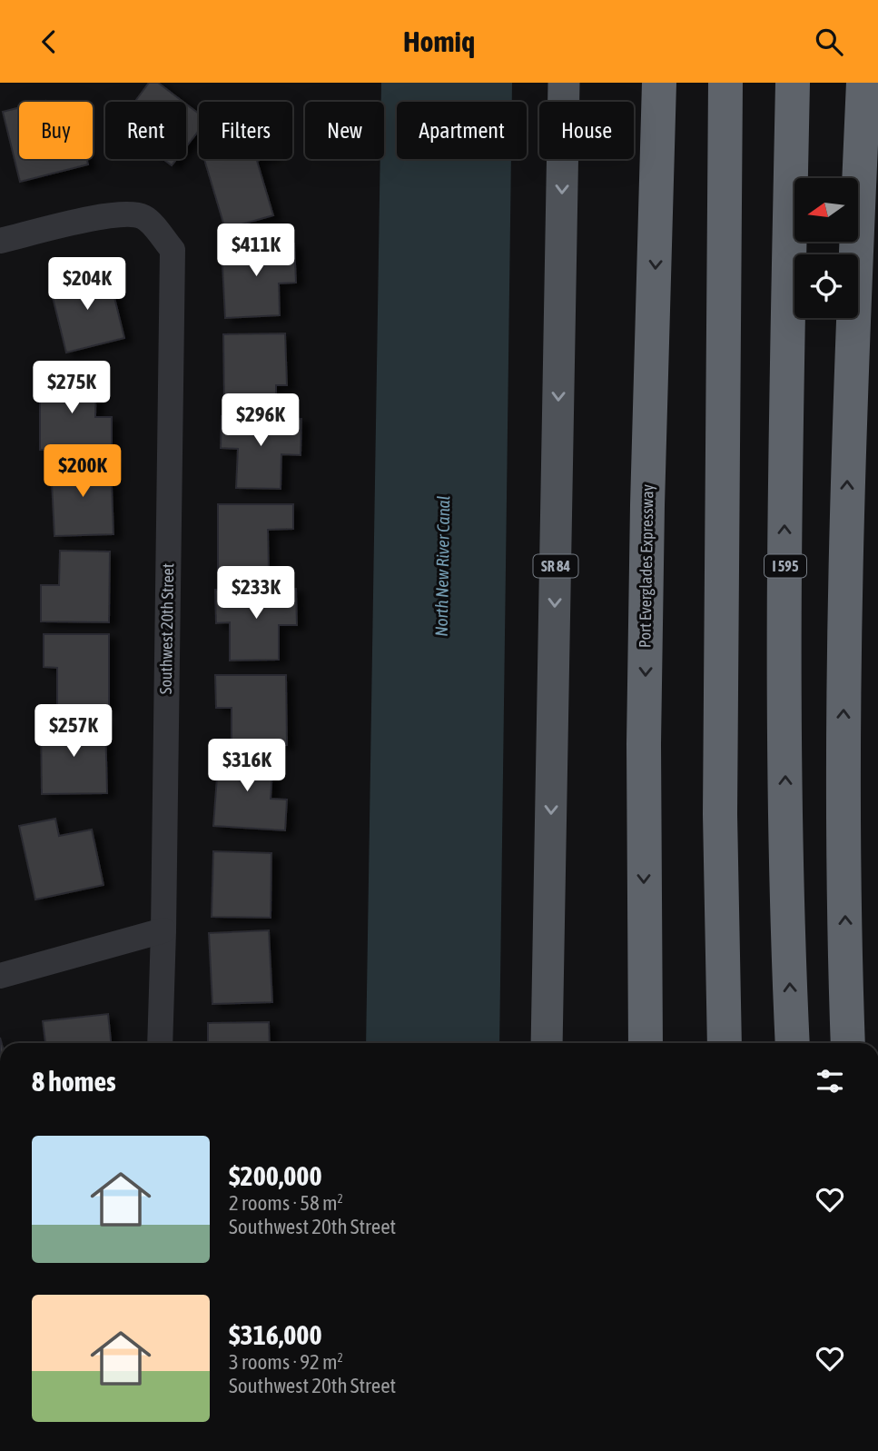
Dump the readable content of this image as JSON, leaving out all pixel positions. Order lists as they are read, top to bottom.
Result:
{
  "streets": {
    "highway": ["Port Everglades Expressway", "I 595"],
    "main road": ["SR 84"],
    "street": ["Southwest 20th Street"]
  },
  "water": ["North New River Canal"],
  "north": "left",
  "page": {
    "header": "Homiq",
    "chip": [
      "Buy",
      "Rent",
      "Filters",
      "New",
      "Apartment",
      "House"
    ],
    "price": [
      "$411K",
      "$204K",
      "$275K",
      "$296K",
      "$200K",
      "$233K",
      "$257K",
      "$316K"
    ],
    "heading": "8 homes",
    "list": [
      {
        "name": "$200,000",
        "note": "2 rooms · 58 m² · Southwest 20th Street"
      },
      {
        "name": "$316,000",
        "note": "3 rooms · 92 m² · Southwest 20th Street"
      }
    ]
  }
}
